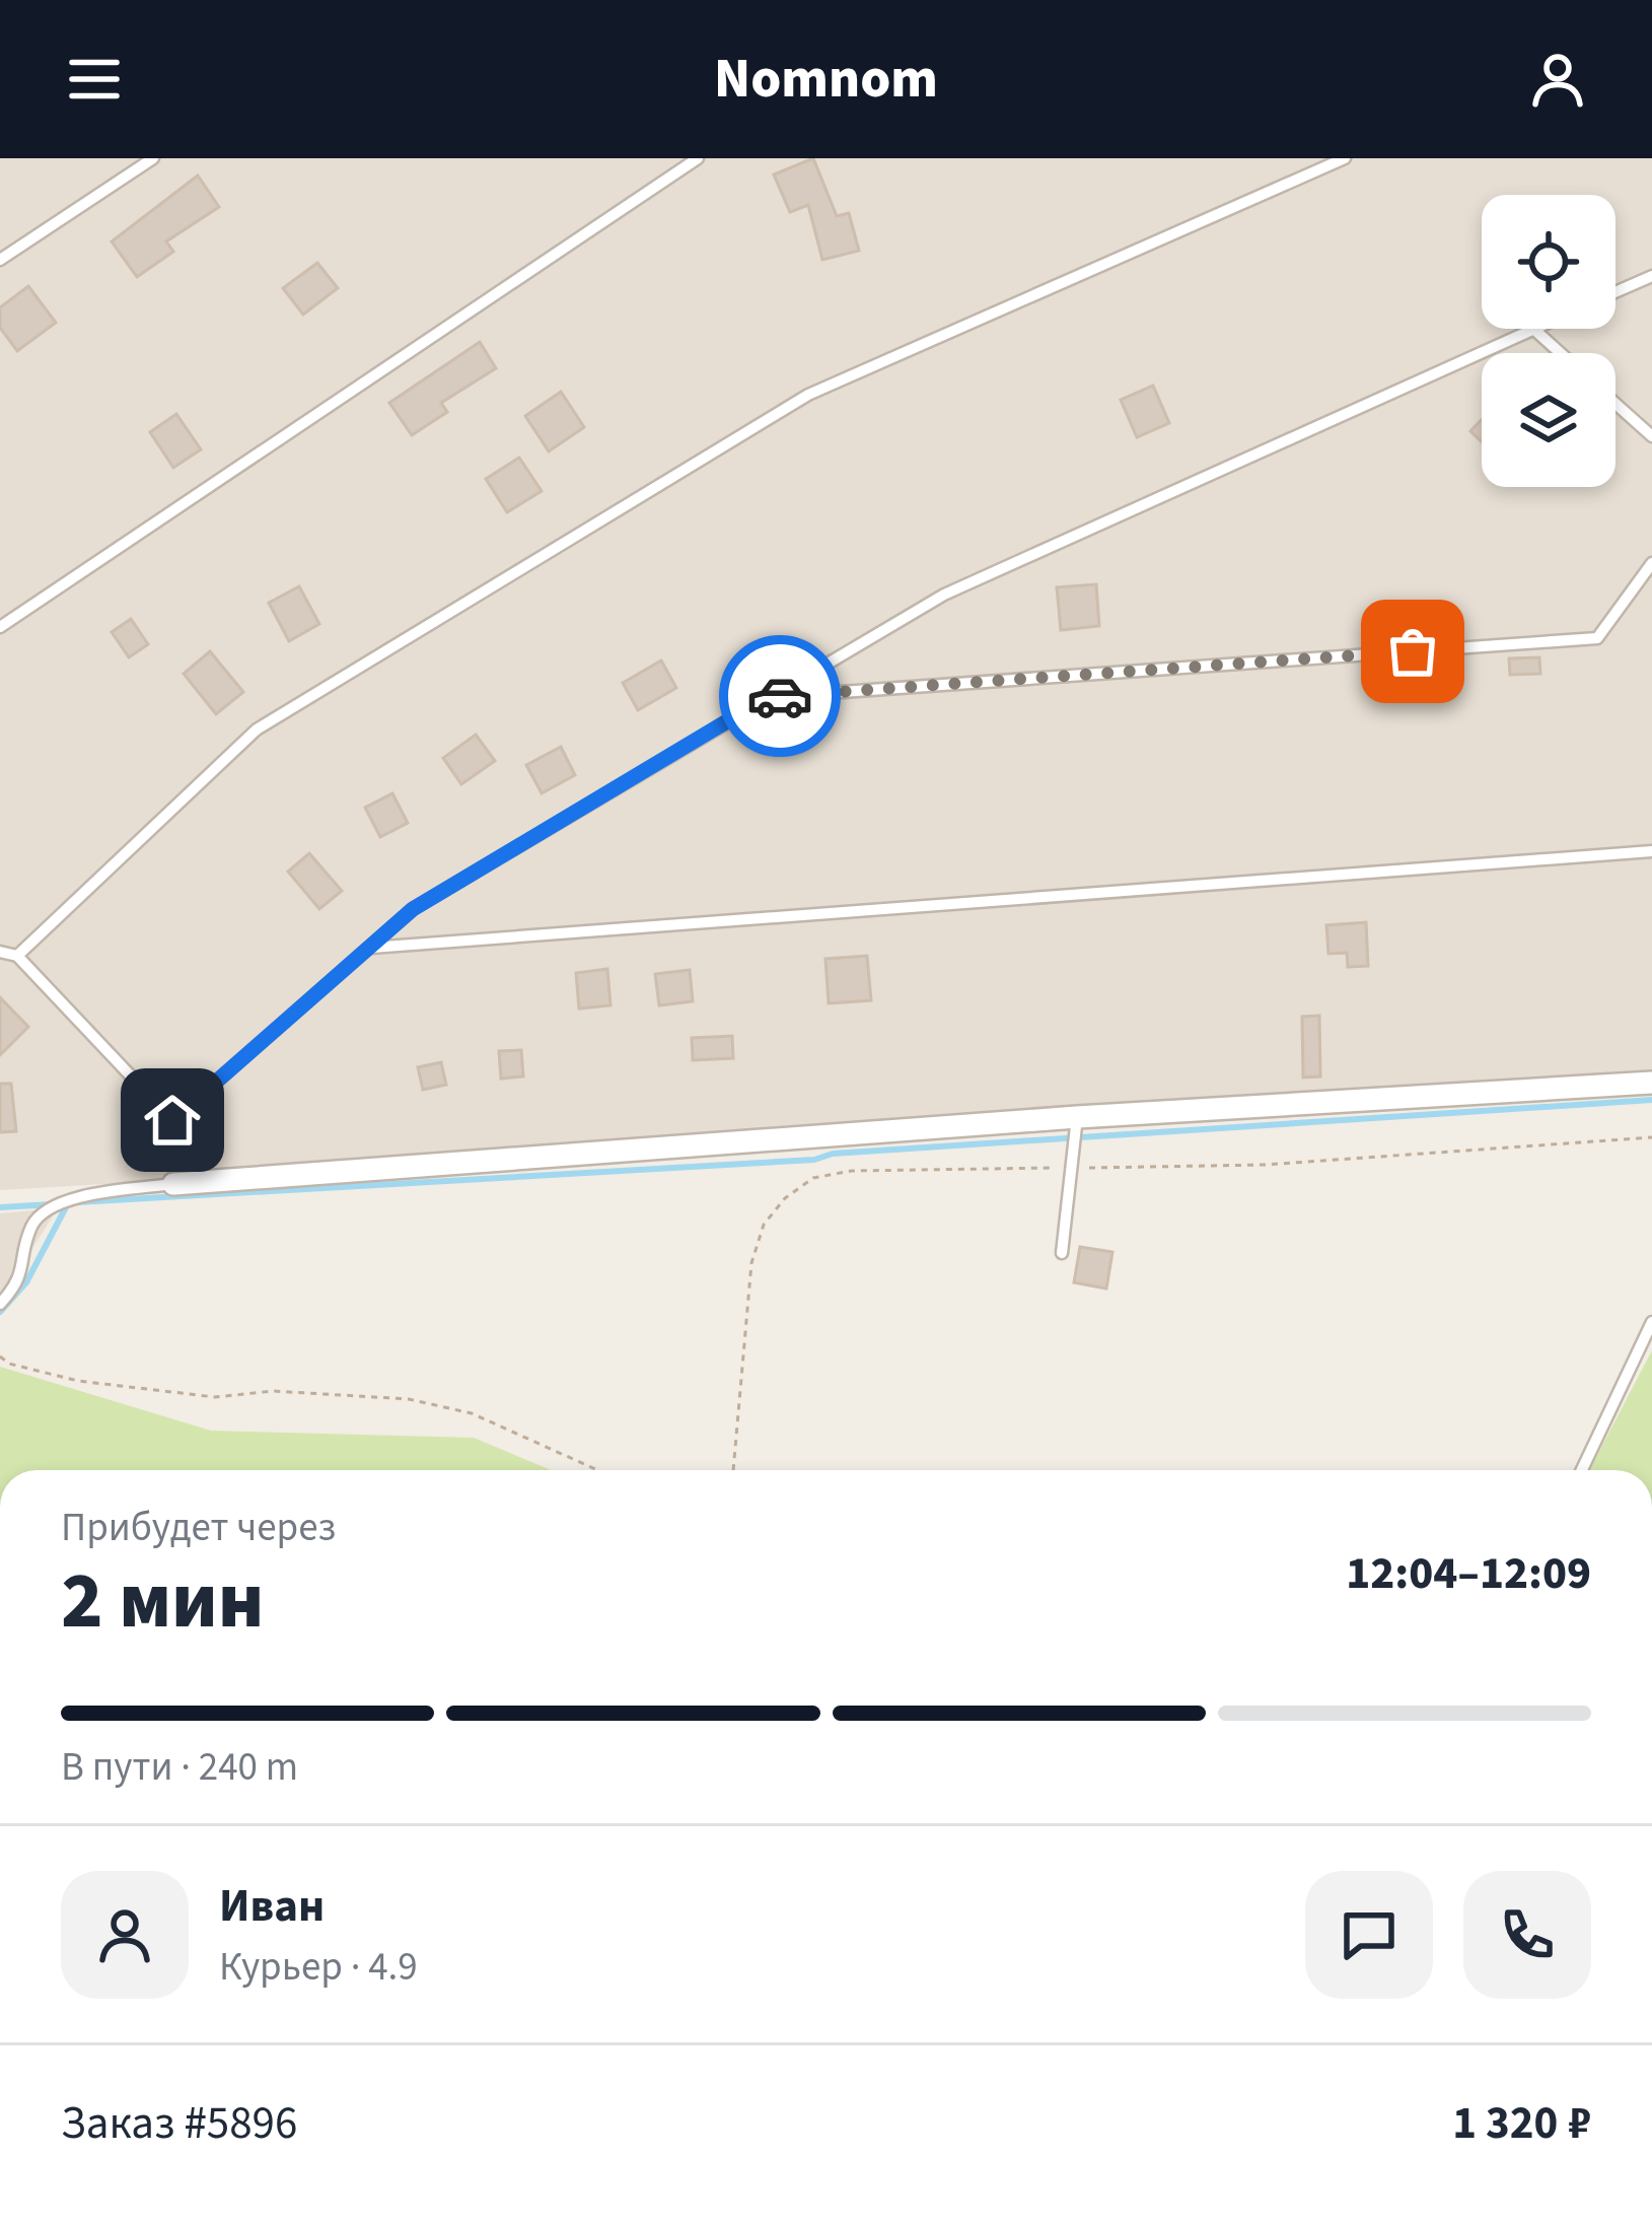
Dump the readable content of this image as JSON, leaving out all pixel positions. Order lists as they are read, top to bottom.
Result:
{
  "page": {
    "header": "Nomnom",
    "heading": ["2 мин", "Прибудет через", "12:04–12:09"],
    "panel": [
      "Иван",
      "Курьер · 4.9",
      "Заказ #5896",
      "1 320 ₽"
    ],
    "bar": "В пути · 240 m"
  }
}
